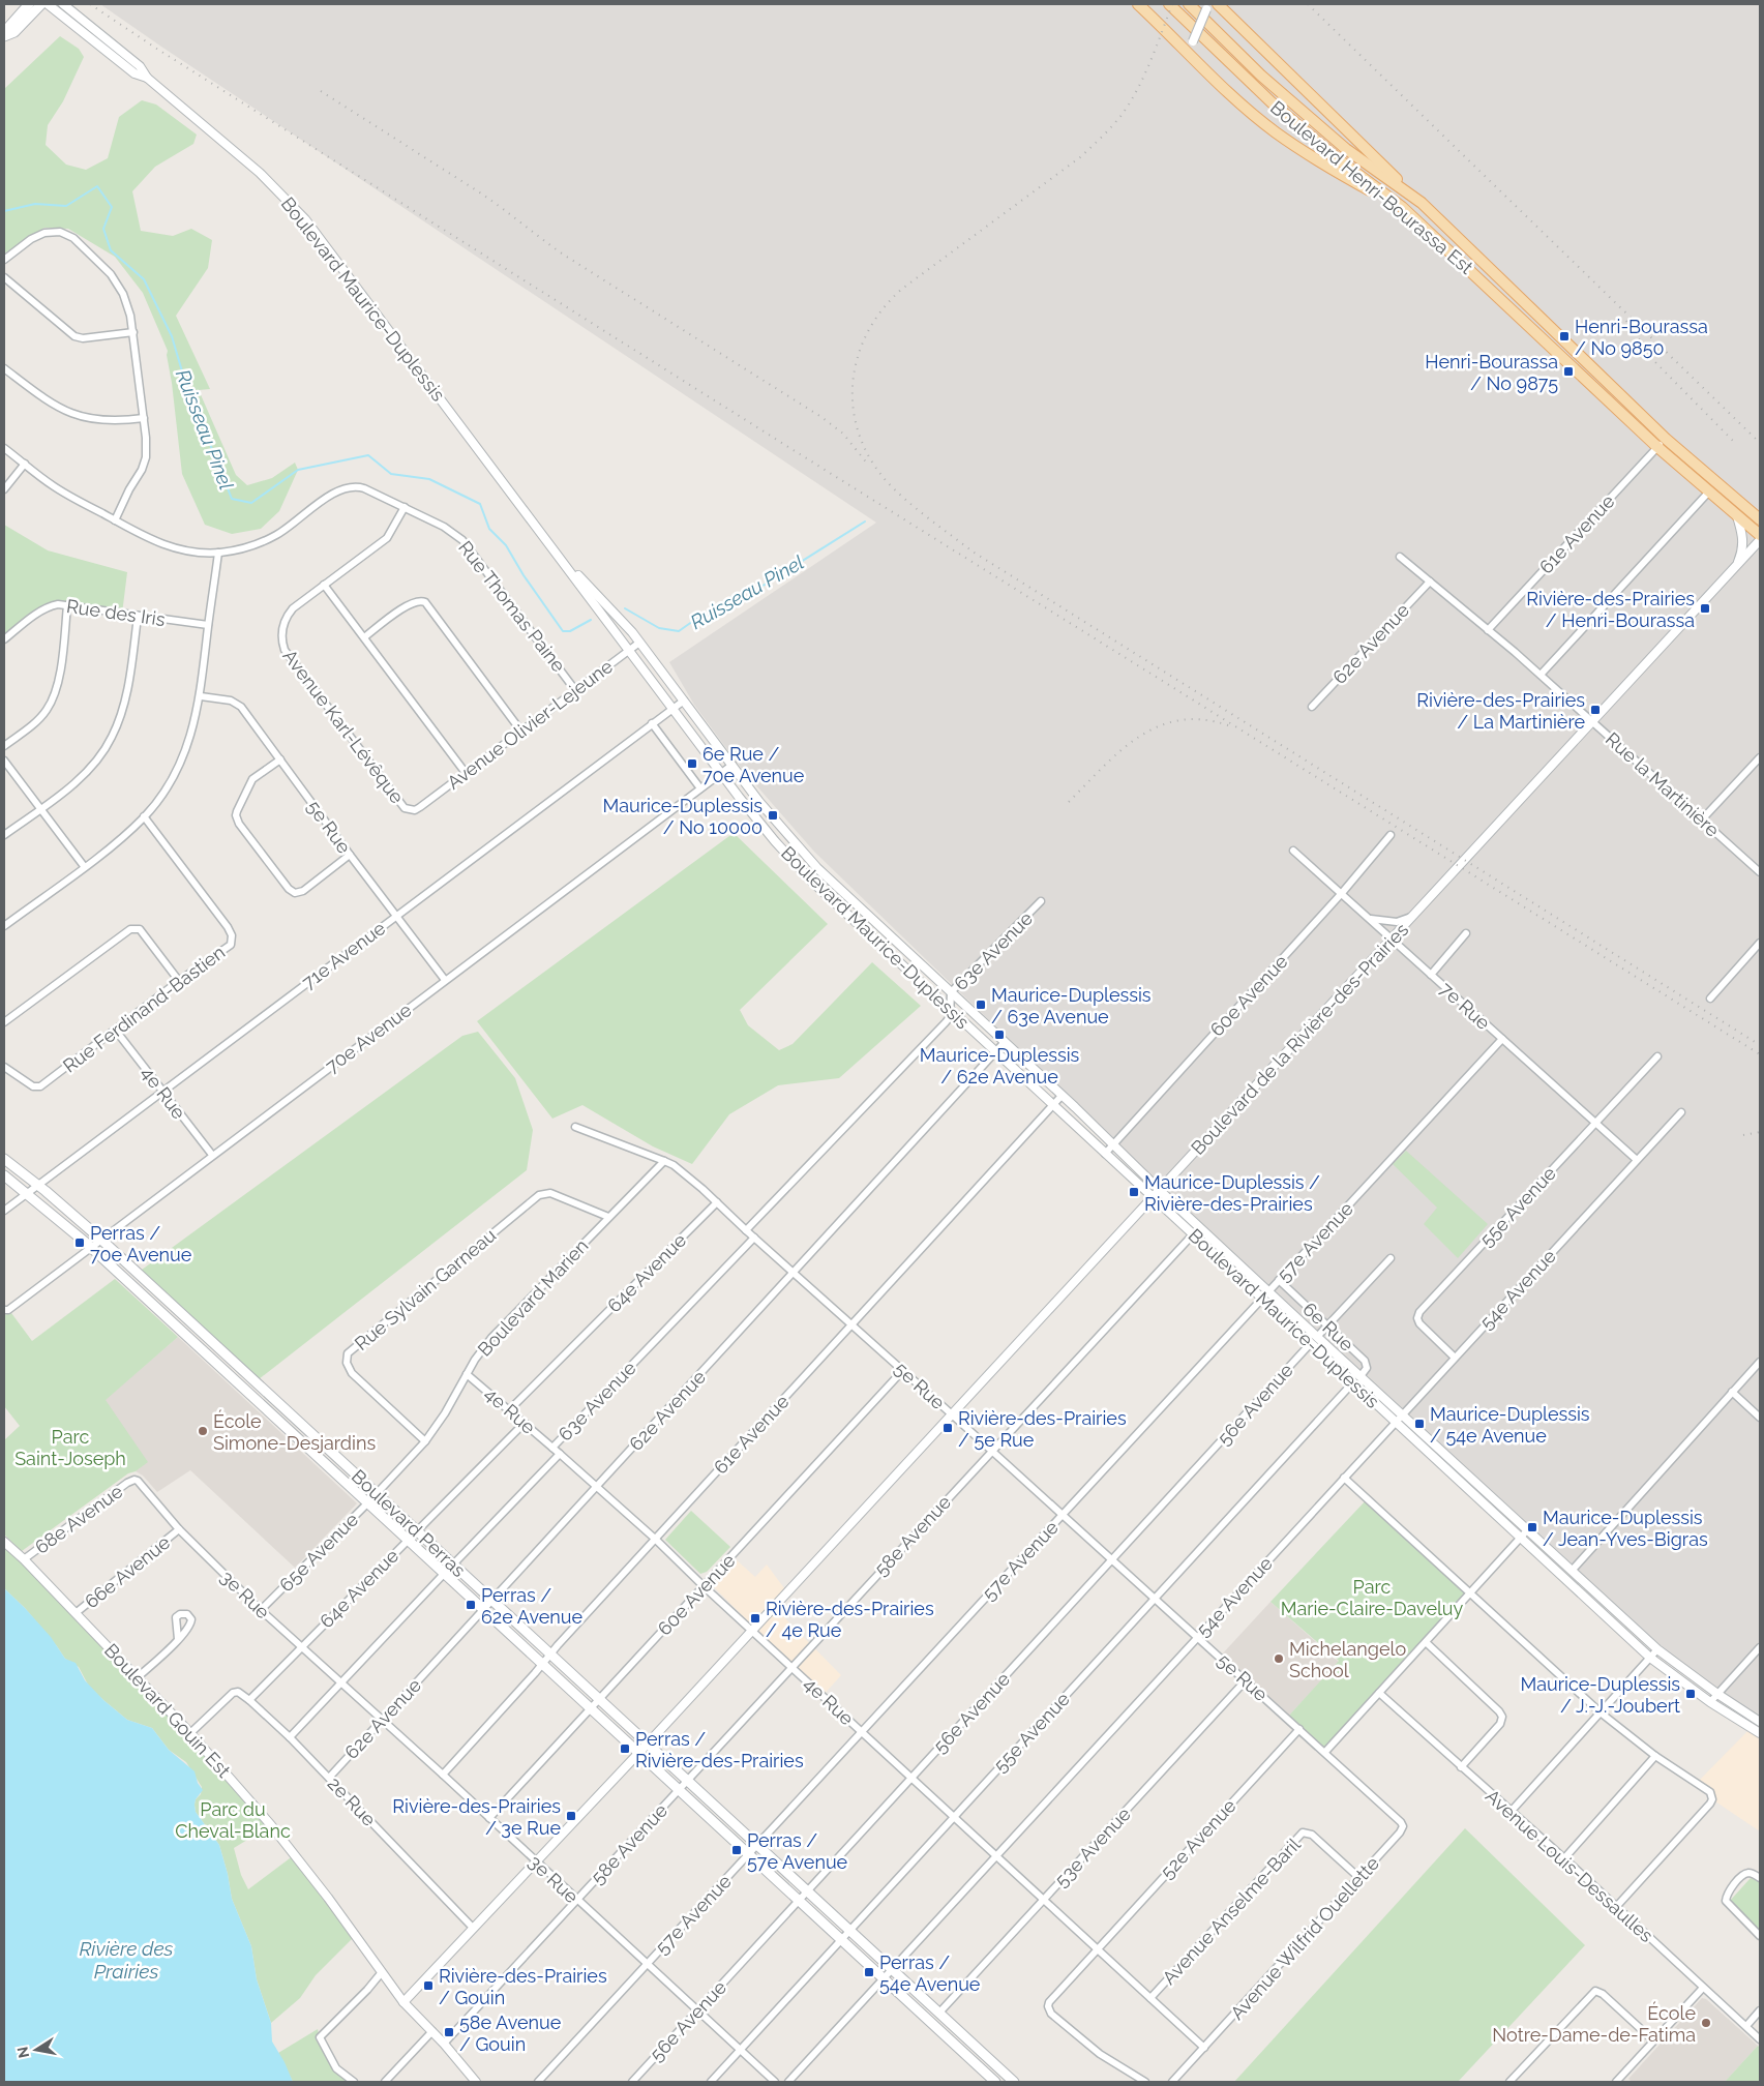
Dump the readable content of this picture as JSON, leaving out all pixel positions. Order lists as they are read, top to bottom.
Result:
{
  "streets": {
    "main road": ["Boulevard Henri-Bourassa Est", "Boulevard Perras"],
    "street": [
      "Boulevard Maurice-Duplessis",
      "61e Avenue",
      "Rue Thomas Paine",
      "Rue des Iris",
      "62e Avenue",
      "Avenue Olivier-Lejeune",
      "Avenue Karl-Lévêque",
      "Rue la Martinière",
      "5e Rue",
      "63e Avenue",
      "71e Avenue",
      "60e Avenue",
      "7e Rue",
      "Rue Ferdinand-Bastien",
      "70e Avenue",
      "Boulevard de la Rivière-des-Prairies",
      "4e Rue",
      "55e Avenue",
      "57e Avenue",
      "64e Avenue",
      "Rue Sylvain Garneau",
      "54e Avenue",
      "Boulevard Marien",
      "6e Rue",
      "56e Avenue",
      "68e Avenue",
      "58e Avenue",
      "65e Avenue",
      "66e Avenue",
      "3e Rue",
      "Boulevard Gouin Est",
      "2e Rue",
      "52e Avenue",
      "53e Avenue",
      "Avenue Louis-Dessaulles",
      "Avenue Anselme-Baril",
      "Avenue Wilfrid Ouellette"
    ]
  },
  "crossings": [
    ["Boulevard Henri-Bourassa Est", "61e Avenue"],
    ["Boulevard Maurice-Duplessis", "61e Avenue"],
    ["Boulevard Maurice-Duplessis", "62e Avenue"],
    ["Boulevard Maurice-Duplessis", "Avenue Olivier-Lejeune"],
    ["Boulevard Maurice-Duplessis", "63e Avenue"],
    ["Boulevard Maurice-Duplessis", "71e Avenue"],
    ["Boulevard Maurice-Duplessis", "60e Avenue"],
    ["Boulevard Maurice-Duplessis", "70e Avenue"],
    ["Boulevard Maurice-Duplessis", "Boulevard de la Rivière-des-Prairies"],
    ["Boulevard Maurice-Duplessis", "55e Avenue"],
    ["Boulevard Maurice-Duplessis", "57e Avenue"],
    ["Boulevard Maurice-Duplessis", "54e Avenue"],
    ["Boulevard Maurice-Duplessis", "6e Rue"],
    ["Boulevard Maurice-Duplessis", "56e Avenue"],
    ["Boulevard Maurice-Duplessis", "58e Avenue"],
    ["61e Avenue", "Rue la Martinière"],
    ["61e Avenue", "5e Rue"],
    ["61e Avenue", "4e Rue"],
    ["61e Avenue", "Boulevard Perras"],
    ["61e Avenue", "3e Rue"],
    ["Rue Thomas Paine", "Avenue Olivier-Lejeune"],
    ["62e Avenue", "Rue la Martinière"],
    ["62e Avenue", "5e Rue"],
    ["62e Avenue", "4e Rue"],
    ["62e Avenue", "Boulevard Perras"],
    ["62e Avenue", "3e Rue"],
    ["62e Avenue", "2e Rue"],
    ["Avenue Olivier-Lejeune", "Avenue Karl-Lévêque"],
    ["Rue la Martinière", "Boulevard de la Rivière-des-Prairies"],
    ["5e Rue", "63e Avenue"],
    ["5e Rue", "71e Avenue"],
    ["5e Rue", "60e Avenue"],
    ["5e Rue", "70e Avenue"],
    ["5e Rue", "Boulevard de la Rivière-des-Prairies"],
    ["5e Rue", "55e Avenue"],
    ["5e Rue", "57e Avenue"],
    ["5e Rue", "64e Avenue"],
    ["5e Rue", "54e Avenue"],
    ["5e Rue", "Boulevard Marien"],
    ["5e Rue", "56e Avenue"],
    ["5e Rue", "58e Avenue"],
    ["5e Rue", "52e Avenue"],
    ["5e Rue", "53e Avenue"],
    ["5e Rue", "Avenue Wilfrid Ouellette"],
    ["63e Avenue", "4e Rue"],
    ["63e Avenue", "Boulevard Perras"],
    ["71e Avenue", "4e Rue"],
    ["71e Avenue", "Boulevard Perras"],
    ["60e Avenue", "7e Rue"],
    ["60e Avenue", "4e Rue"],
    ["60e Avenue", "Boulevard Perras"],
    ["60e Avenue", "3e Rue"],
    ["7e Rue", "Boulevard de la Rivière-des-Prairies"],
    ["7e Rue", "55e Avenue"],
    ["7e Rue", "57e Avenue"],
    ["7e Rue", "54e Avenue"],
    ["Rue Ferdinand-Bastien", "4e Rue"],
    ["70e Avenue", "4e Rue"],
    ["70e Avenue", "Boulevard Perras"],
    ["Boulevard de la Rivière-des-Prairies", "4e Rue"],
    ["Boulevard de la Rivière-des-Prairies", "Boulevard Perras"],
    ["Boulevard de la Rivière-des-Prairies", "3e Rue"],
    ["Boulevard de la Rivière-des-Prairies", "Boulevard Gouin Est"],
    ["Boulevard de la Rivière-des-Prairies", "2e Rue"],
    ["4e Rue", "55e Avenue"],
    ["4e Rue", "57e Avenue"],
    ["4e Rue", "64e Avenue"],
    ["4e Rue", "54e Avenue"],
    ["4e Rue", "Boulevard Marien"],
    ["4e Rue", "56e Avenue"],
    ["4e Rue", "58e Avenue"],
    ["4e Rue", "52e Avenue"],
    ["4e Rue", "53e Avenue"],
    ["4e Rue", "Avenue Anselme-Baril"],
    ["4e Rue", "Avenue Wilfrid Ouellette"],
    ["55e Avenue", "54e Avenue"],
    ["55e Avenue", "Boulevard Perras"],
    ["55e Avenue", "3e Rue"],
    ["57e Avenue", "6e Rue"],
    ["57e Avenue", "Boulevard Perras"],
    ["57e Avenue", "3e Rue"],
    ["64e Avenue", "Boulevard Perras"],
    ["64e Avenue", "3e Rue"],
    ["64e Avenue", "2e Rue"],
    ["Rue Sylvain Garneau", "Boulevard Marien"],
    ["54e Avenue", "Boulevard Perras"],
    ["Boulevard Marien", "Boulevard Perras"],
    ["Boulevard Marien", "65e Avenue"],
    ["56e Avenue", "Boulevard Perras"],
    ["56e Avenue", "3e Rue"],
    ["68e Avenue", "3e Rue"],
    ["68e Avenue", "Boulevard Gouin Est"],
    ["Boulevard Perras", "58e Avenue"],
    ["Boulevard Perras", "65e Avenue"],
    ["Boulevard Perras", "53e Avenue"],
    ["58e Avenue", "3e Rue"],
    ["58e Avenue", "Boulevard Gouin Est"],
    ["65e Avenue", "3e Rue"],
    ["66e Avenue", "3e Rue"],
    ["66e Avenue", "Boulevard Gouin Est"],
    ["Avenue Anselme-Baril", "Avenue Wilfrid Ouellette"]
  ],
  "water": ["Ruisseau Pinel", "Rivière des Prairies"],
  "parks": ["Parc Saint-Joseph", "Parc Marie-Claire-Daveluy", "Parc du Cheval-Blanc"],
  "places": {
    "transit": [
      "Henri-Bourassa / No 9850",
      "Henri-Bourassa / No 9875",
      "Rivière-des-Prairies / Henri-Bourassa",
      "Rivière-des-Prairies / La Martinière",
      "6e Rue / 70e Avenue",
      "Maurice-Duplessis / No 10000",
      "Maurice-Duplessis / 63e Avenue",
      "Maurice-Duplessis / 62e Avenue",
      "Maurice-Duplessis / Rivière-des-Prairies",
      "Perras / 70e Avenue",
      "Maurice-Duplessis / 54e Avenue",
      "Rivière-des-Prairies / 5e Rue",
      "Maurice-Duplessis / Jean-Yves-Bigras",
      "Perras / 62e Avenue",
      "Rivière-des-Prairies / 4e Rue",
      "Maurice-Duplessis / J.-J.-Joubert",
      "Perras / Rivière-des-Prairies",
      "Rivière-des-Prairies / 3e Rue",
      "Perras / 57e Avenue",
      "Perras / 54e Avenue",
      "Rivière-des-Prairies / Gouin",
      "58e Avenue / Gouin"
    ],
    "other": ["École Simone-Desjardins", "Michelangelo School", "École Notre-Dame-de-Fatima"]
  },
  "north": "left"
}
